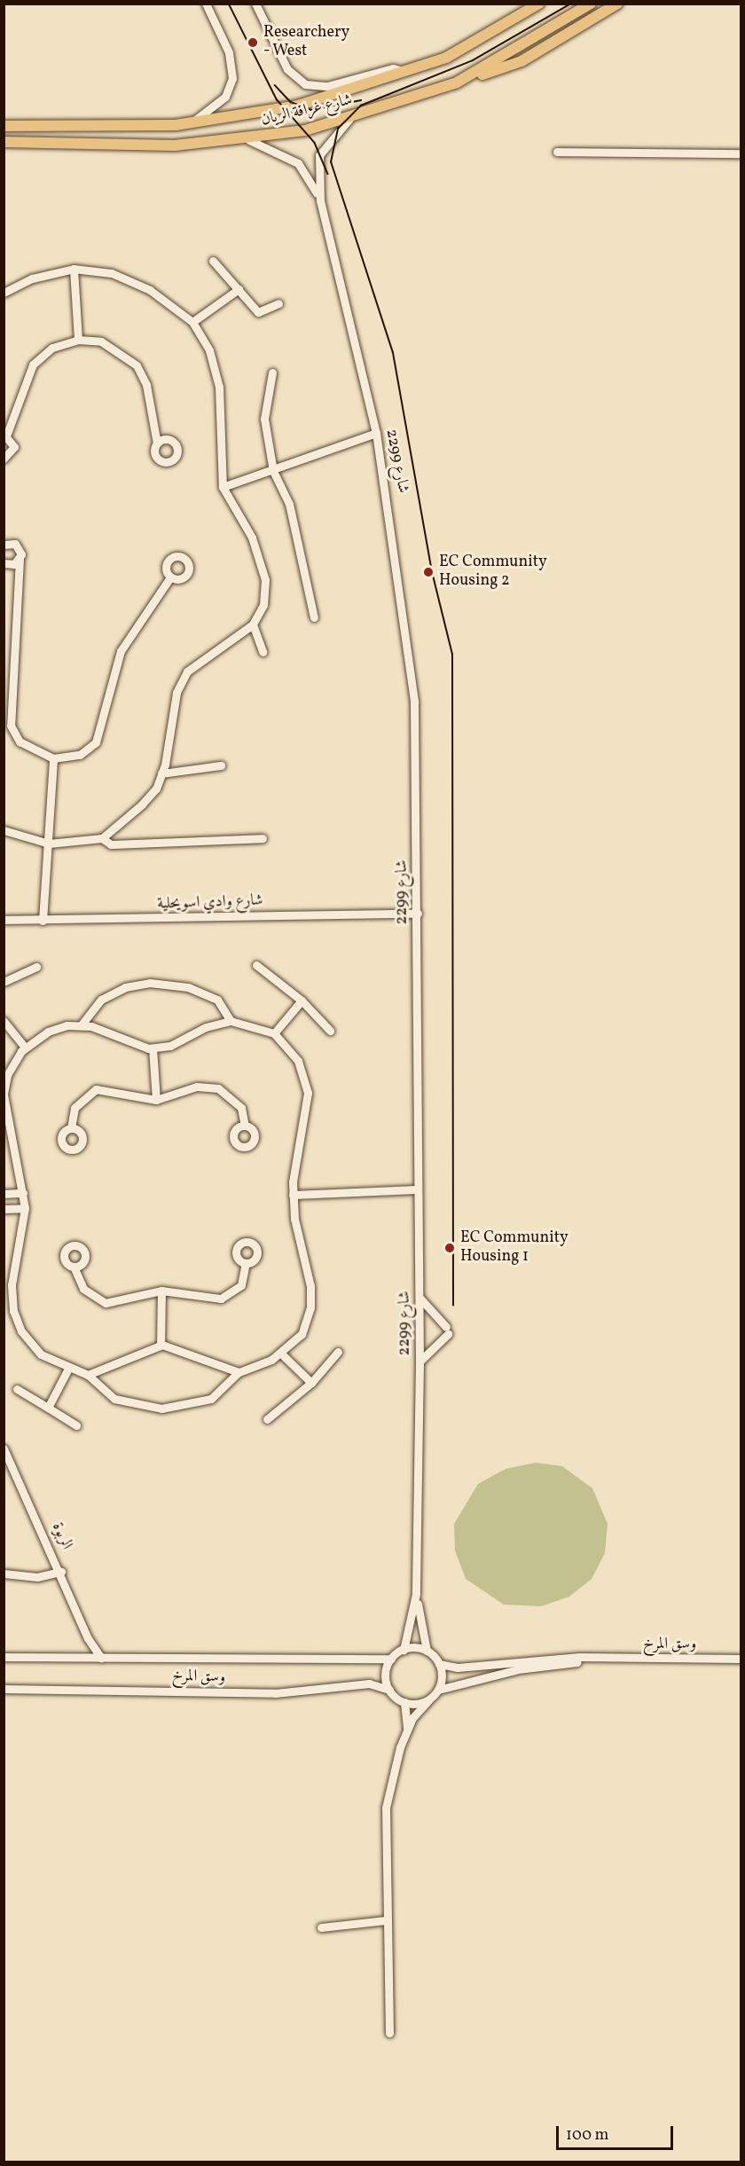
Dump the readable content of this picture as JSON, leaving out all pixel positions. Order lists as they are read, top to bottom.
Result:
{
  "streets": {
    "main road": ["شارع غرافة الريان"],
    "street": [
      "شارع 2299",
      "شارع وادي اسويحلية",
      "الربوة",
      "وسق المرخ"
    ]
  },
  "crossings": [
    ["شارع غرافة الريان", "شارع 2299"],
    ["شارع 2299", "شارع وادي اسويحلية"],
    ["شارع 2299", "وسق المرخ"],
    ["الربوة", "وسق المرخ"]
  ],
  "places": ["Researchery - West", "EC Community Housing 2", "EC Community Housing 1"],
  "scale_bar": "100 m"
}
